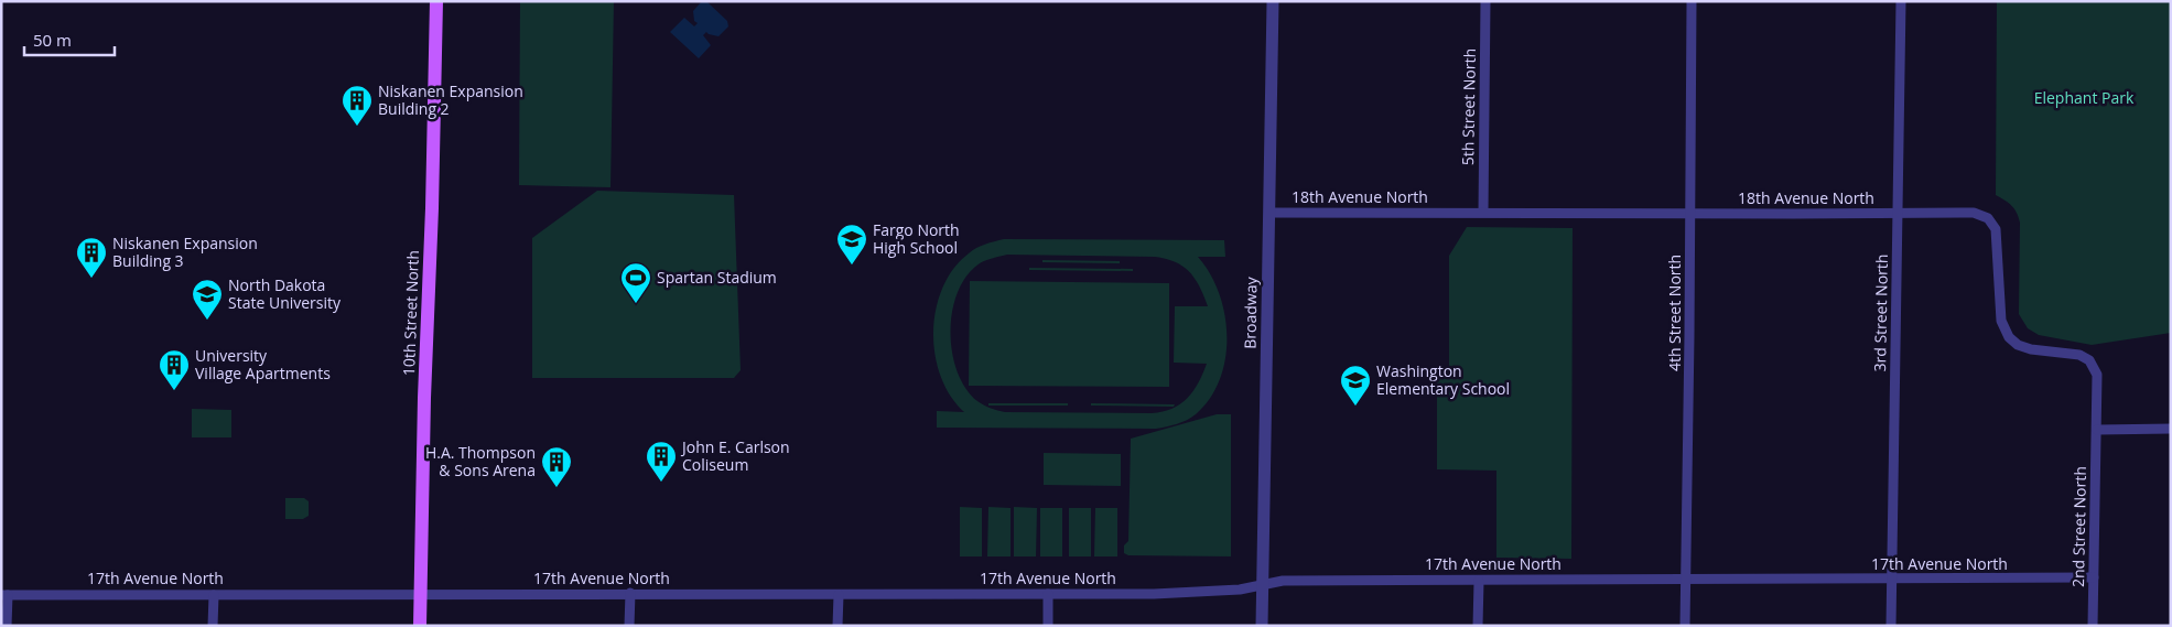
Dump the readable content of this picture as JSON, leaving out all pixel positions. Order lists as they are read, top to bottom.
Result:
{
  "streets": {
    "main road": ["10th Street North"],
    "street": [
      "5th Street North",
      "18th Avenue North",
      "Broadway",
      "4th Street North",
      "3rd Street North",
      "2nd Street North",
      "17th Avenue North"
    ]
  },
  "crossings": [
    ["5th Street North", "18th Avenue North"],
    ["18th Avenue North", "Broadway"],
    ["18th Avenue North", "4th Street North"],
    ["18th Avenue North", "3rd Street North"],
    ["18th Avenue North", "2nd Street North"],
    ["10th Street North", "17th Avenue North"],
    ["Broadway", "17th Avenue North"],
    ["4th Street North", "17th Avenue North"],
    ["3rd Street North", "17th Avenue North"],
    ["2nd Street North", "17th Avenue North"]
  ],
  "parks": ["Elephant Park"],
  "places": {
    "building": [
      "Niskanen Expansion Building 2",
      "Niskanen Expansion Building 3",
      "University Village Apartments",
      "John E. Carlson Coliseum",
      "H.A. Thompson & Sons Arena"
    ],
    "school or university": ["Fargo North High School", "North Dakota State University", "Washington Elementary School"],
    "sports": ["Spartan Stadium"]
  },
  "scale_bar": "50 m"
}
